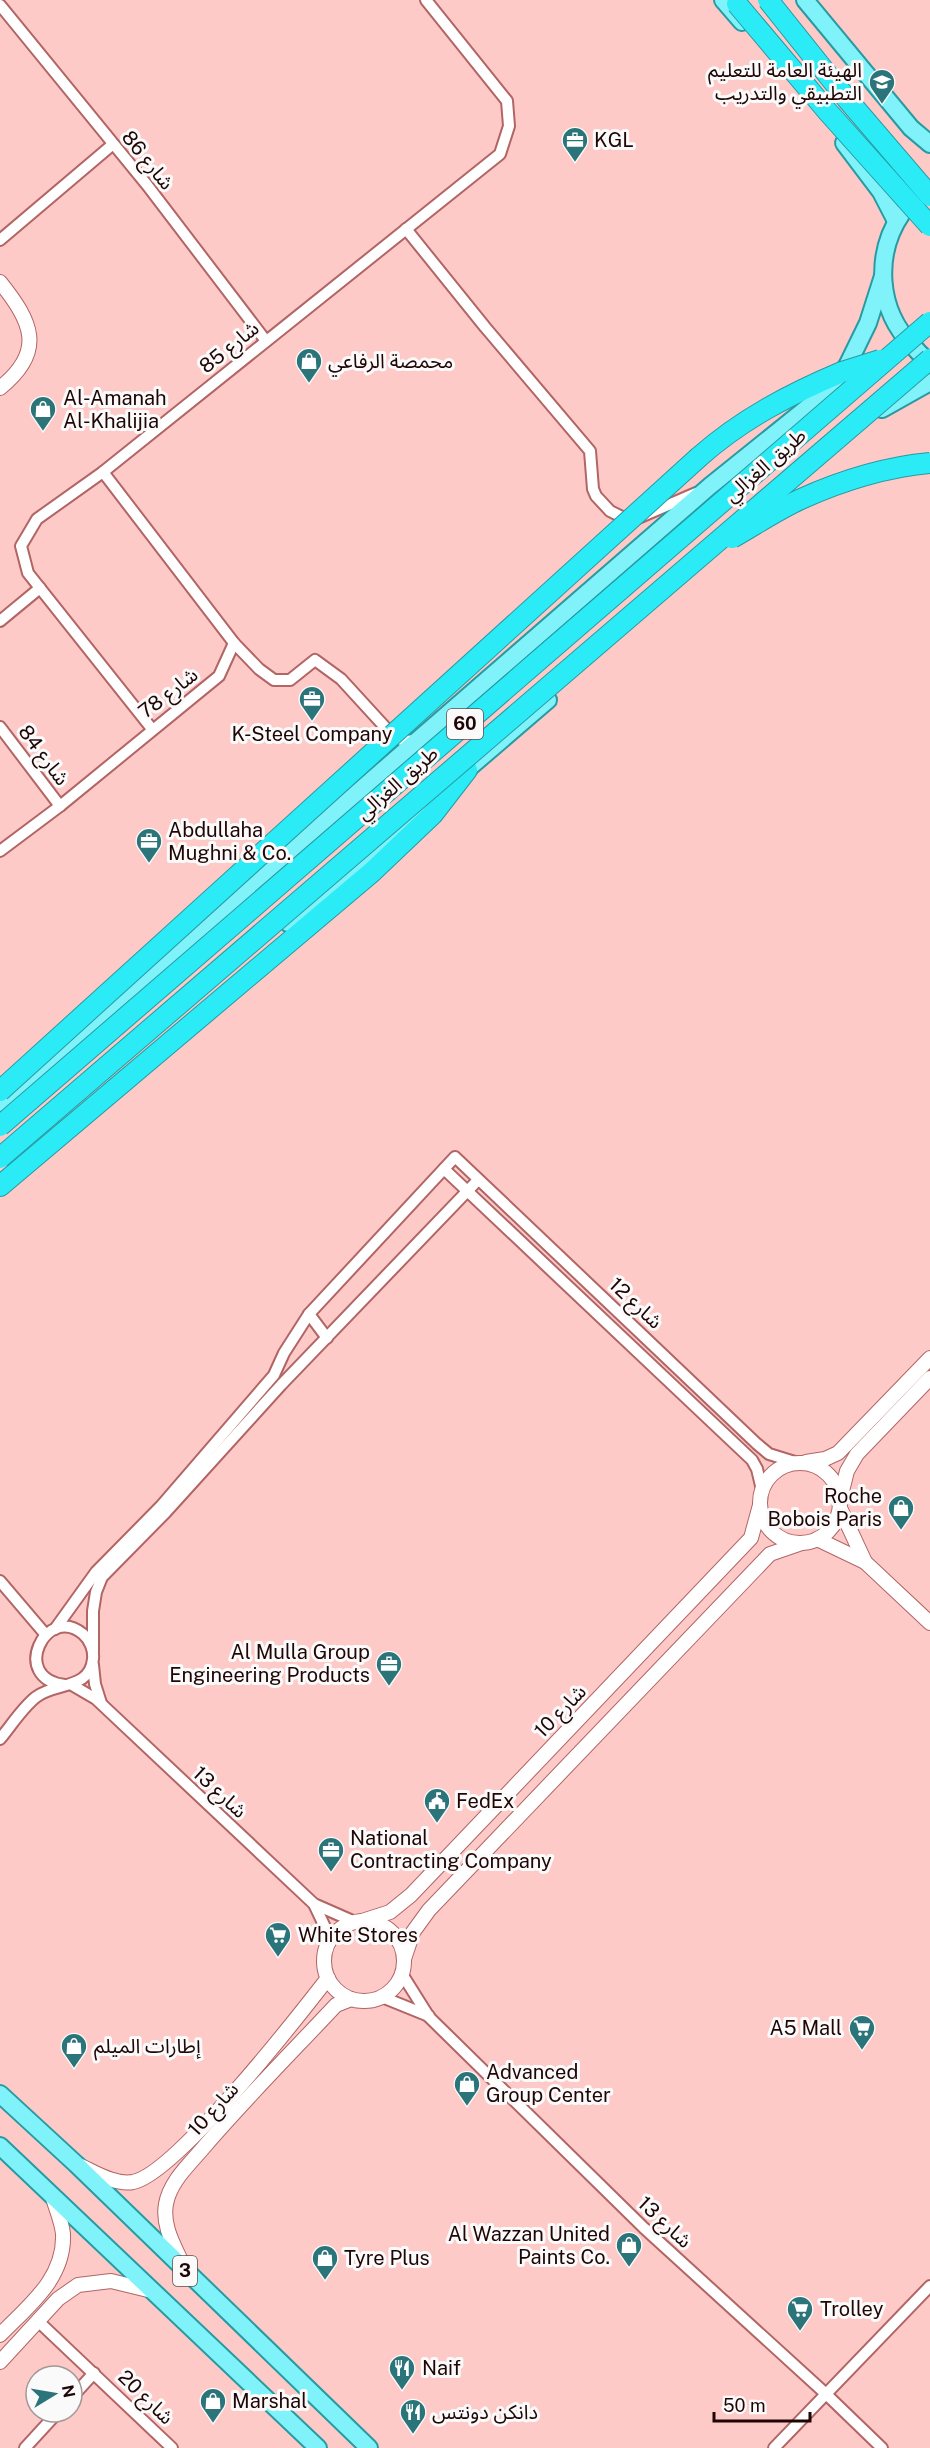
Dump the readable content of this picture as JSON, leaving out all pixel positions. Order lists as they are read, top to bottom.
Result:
{
  "streets": {
    "highway": ["طريق الغزالي", "60"],
    "main road": ["3"],
    "street": [
      "شارع 86",
      "شارع 85",
      "شارع 78",
      "شارع 84",
      "شارع 12",
      "شارع 10",
      "شارع 13",
      "شارع 20"
    ]
  },
  "crossings": [
    ["شارع 86", "شارع 85"],
    ["شارع 85", "شارع 78"],
    ["شارع 78", "شارع 84"],
    ["شارع 12", "شارع 10"],
    ["شارع 10", "شارع 13"],
    ["شارع 10", "3"]
  ],
  "places": {
    "school or university": ["الهيئة العامة للتعليم التطبيقي والتدريب"],
    "office": [
      "KGL",
      "K-Steel Company",
      "Abdullaha Mughni & Co.",
      "Al Mulla Group Engineering Products",
      "National Contracting Company"
    ],
    "shop": [
      "محمصة الرفاعي",
      "Al-Amanah Al-Khalijia",
      "Roche Bobois Paris",
      "إطارات الميلم",
      "Advanced Group Center",
      "Al Wazzan United Paints Co.",
      "Tyre Plus",
      "Marshal"
    ],
    "public building": ["FedEx"],
    "supermarket": ["White Stores", "A5 Mall", "Trolley"],
    "restaurant": ["Naif", "دانكن دونتس"]
  },
  "scale_bar": "50 m",
  "north": "right"
}
